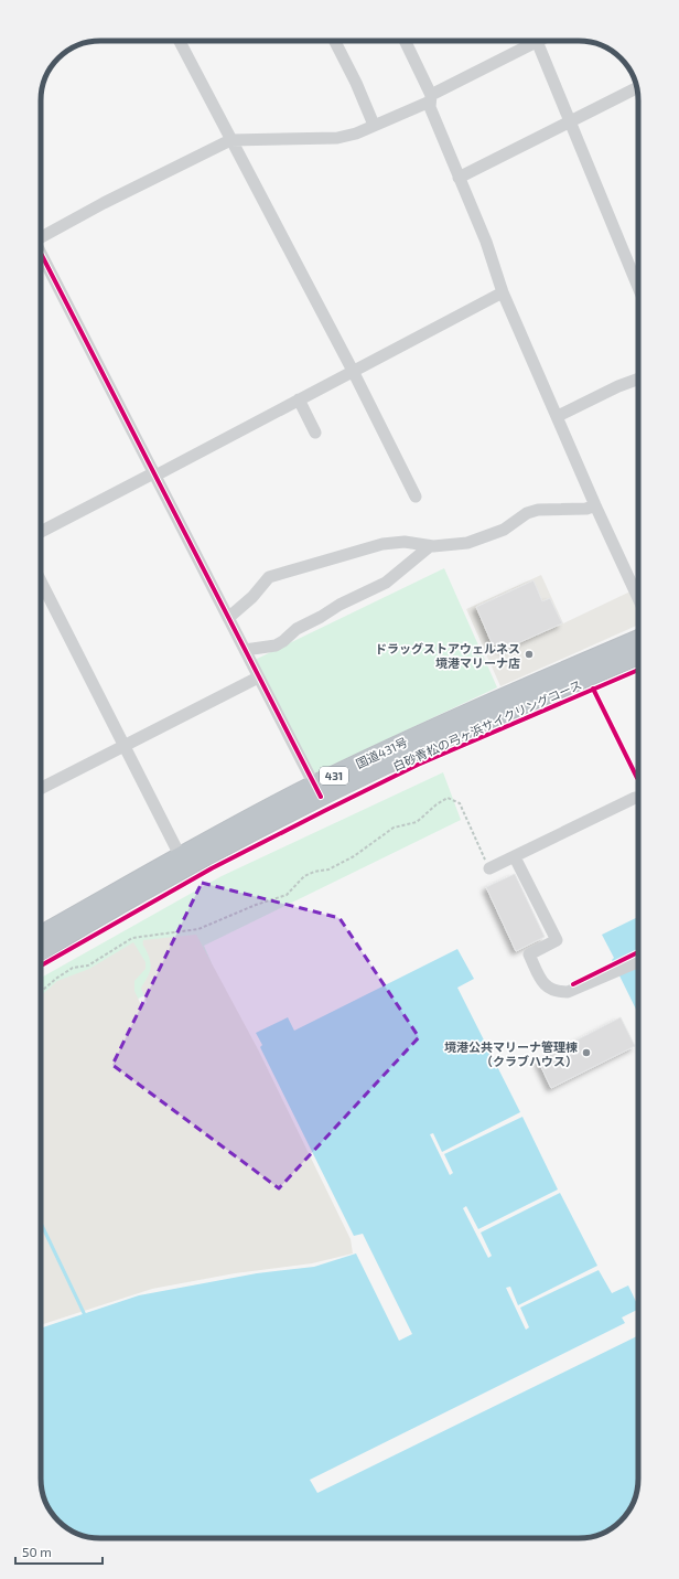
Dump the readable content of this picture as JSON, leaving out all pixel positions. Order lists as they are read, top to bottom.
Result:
{
  "streets": {
    "highway": ["国道431号", "431"],
    "cycle path": ["白砂青松の弓ヶ浜サイクリングコース"]
  },
  "places": ["ドラッグストアウェルネス 境港マリーナ店", "境港公共マリーナ管理棟 （クラブハウス）"],
  "scale_bar": "50 m"
}
